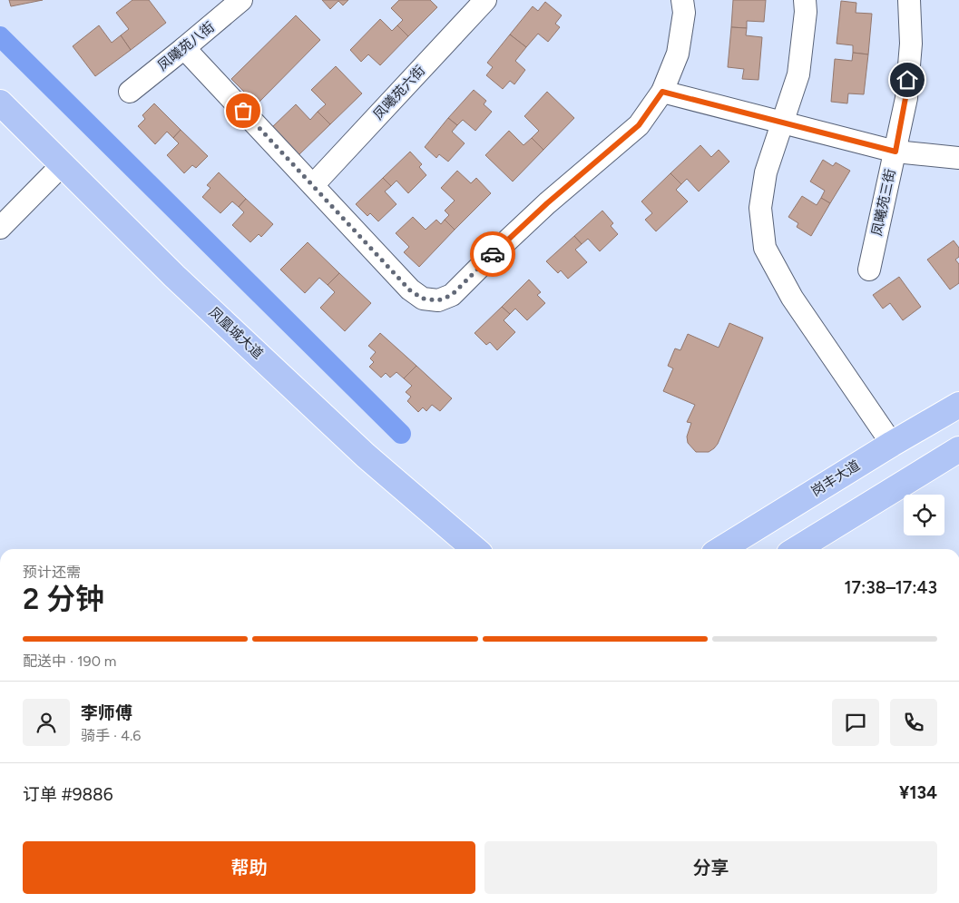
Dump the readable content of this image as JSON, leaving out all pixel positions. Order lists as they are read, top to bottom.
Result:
{
  "streets": {
    "main road": ["凤凰城大道", "岗丰大道"],
    "street": ["凤曦苑八街", "凤曦苑六街", "凤曦苑三街"]
  },
  "page": {
    "heading": ["2 分钟", "预计还需", "17:38–17:43"],
    "panel": [
      "李师傅",
      "骑手 · 4.6",
      "订单 #9886",
      "¥134"
    ],
    "bar": "配送中 · 190 m",
    "buttons": ["帮助", "分享"]
  }
}
